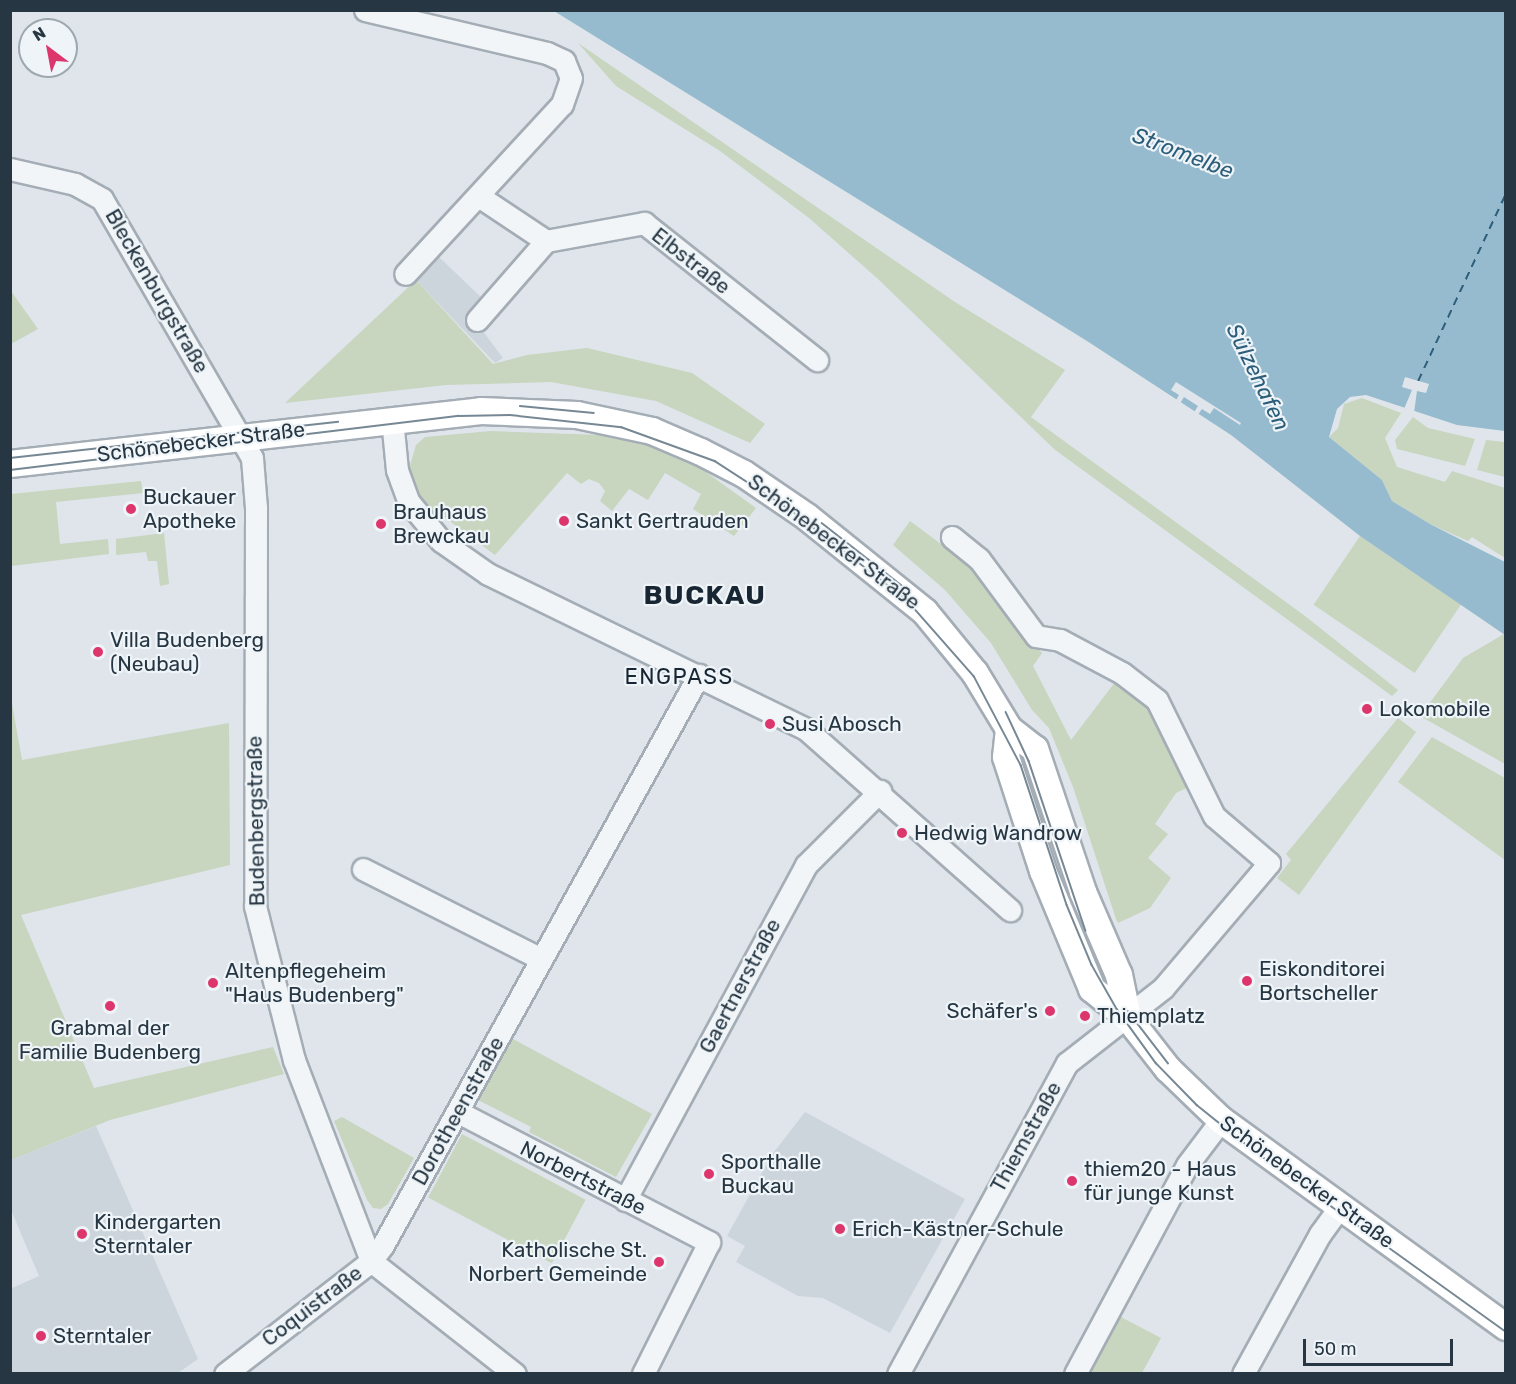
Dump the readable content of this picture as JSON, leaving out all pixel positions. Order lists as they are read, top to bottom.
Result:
{
  "streets": {
    "main road": ["Schönebecker Straße"],
    "street": [
      "Elbstraße",
      "Bleckenburgstraße",
      "Budenbergstraße",
      "Gaertnerstraße",
      "Dorotheenstraße",
      "Thiemstraße",
      "Norbertstraße",
      "Coquistraße"
    ]
  },
  "crossings": [
    ["Bleckenburgstraße", "Schönebecker Straße"],
    ["Bleckenburgstraße", "Budenbergstraße"],
    ["Schönebecker Straße", "Budenbergstraße"],
    ["Schönebecker Straße", "Thiemstraße"],
    ["Budenbergstraße", "Dorotheenstraße"],
    ["Budenbergstraße", "Coquistraße"],
    ["Gaertnerstraße", "Norbertstraße"],
    ["Dorotheenstraße", "Norbertstraße"],
    ["Dorotheenstraße", "Coquistraße"]
  ],
  "districts": ["BUCKAU", "ENGPASS"],
  "water": ["Stromelbe", "Sülzehafen"],
  "places": [
    "Buckauer Apotheke",
    "Sankt Gertrauden",
    "Brauhaus Brewckau",
    "Villa Budenberg (Neubau)",
    "Lokomobile",
    "Susi Abosch",
    "Hedwig Wandrow",
    "Eiskonditorei Bortscheller",
    "Altenpflegeheim \"Haus Budenberg\"",
    "Grabmal der Familie Budenberg",
    "Schäfer's",
    "Thiemplatz",
    "Sporthalle Buckau",
    "thiem20 - Haus für junge Kunst",
    "Erich-Kästner-Schule",
    "Kindergarten Sterntaler",
    "Katholische St. Norbert Gemeinde",
    "Sterntaler"
  ],
  "scale_bar": "50 m",
  "north": "top left"
}
